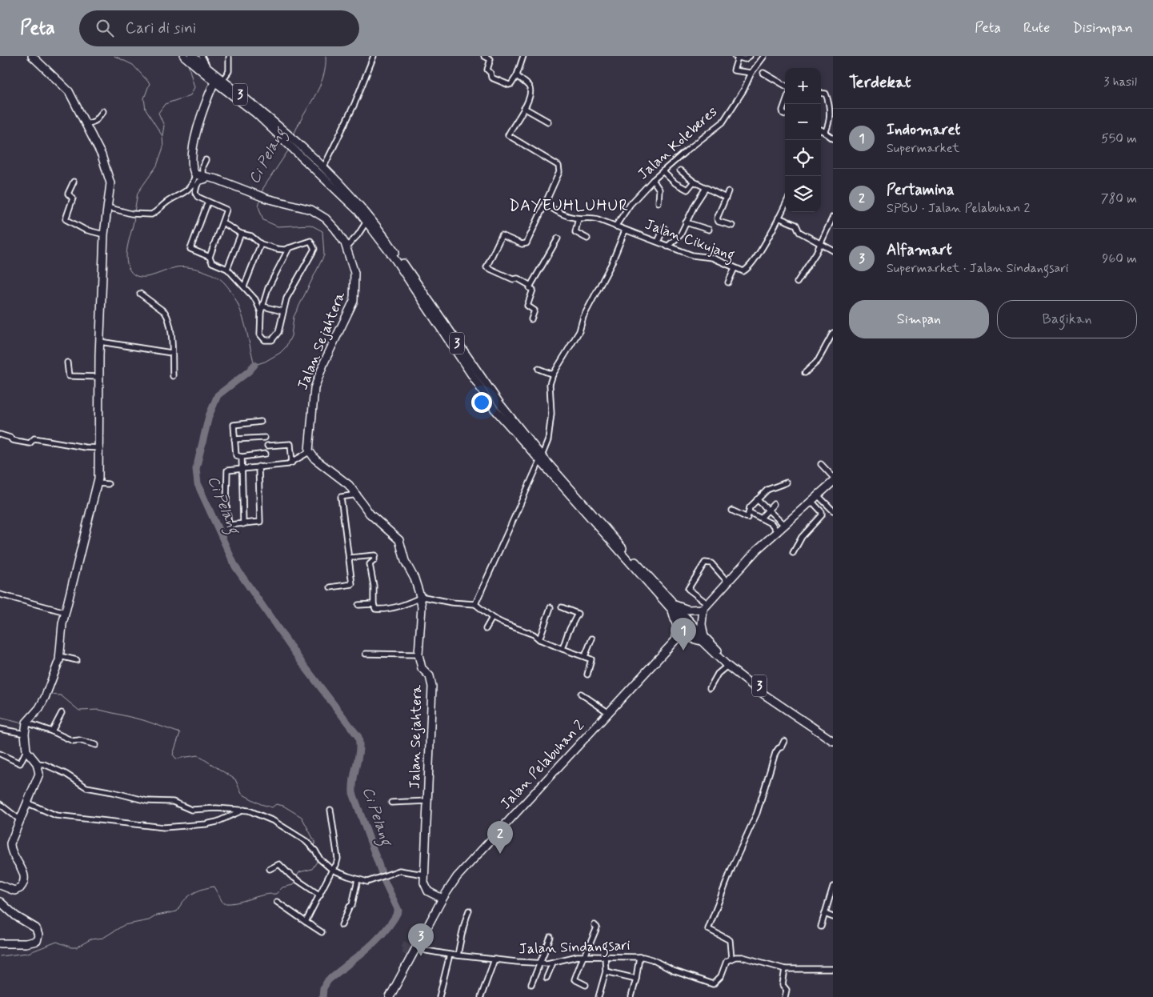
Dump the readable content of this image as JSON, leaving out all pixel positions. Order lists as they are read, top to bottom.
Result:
{
  "streets": {
    "main road": ["3", "Jalan Sejahtera", "Jalan Pelabuhan 2"],
    "street": ["Jalan Koleberes", "Jalan Cikujang", "Jalan Sindangsari"]
  },
  "crossings": [
    ["Jalan Koleberes", "Jalan Cikujang"],
    ["Jalan Sejahtera", "Jalan Pelabuhan 2"],
    ["Jalan Pelabuhan 2", "Jalan Sindangsari"]
  ],
  "districts": ["DAYEUHLUHUR"],
  "water": ["Ci Pelang"],
  "page": {
    "header": "Peta",
    "search": "Cari di sini",
    "nav": ["Peta", "Rute", "Disimpan"],
    "heading": ["Terdekat", "3 hasil"],
    "map_buttons": ["+", "−"],
    "list": [
      {
        "mark": "1",
        "name": "Indomaret",
        "note": "Supermarket",
        "value": "550 m"
      },
      {
        "mark": "2",
        "name": "Pertamina",
        "note": "SPBU · Jalan Pelabuhan 2",
        "value": "780 m"
      },
      {
        "mark": "3",
        "name": "Alfamart",
        "note": "Supermarket · Jalan Sindangsari",
        "value": "960 m"
      }
    ],
    "buttons": ["Simpan", "Bagikan"],
    "pins": ["1", "2", "3"]
  }
}
